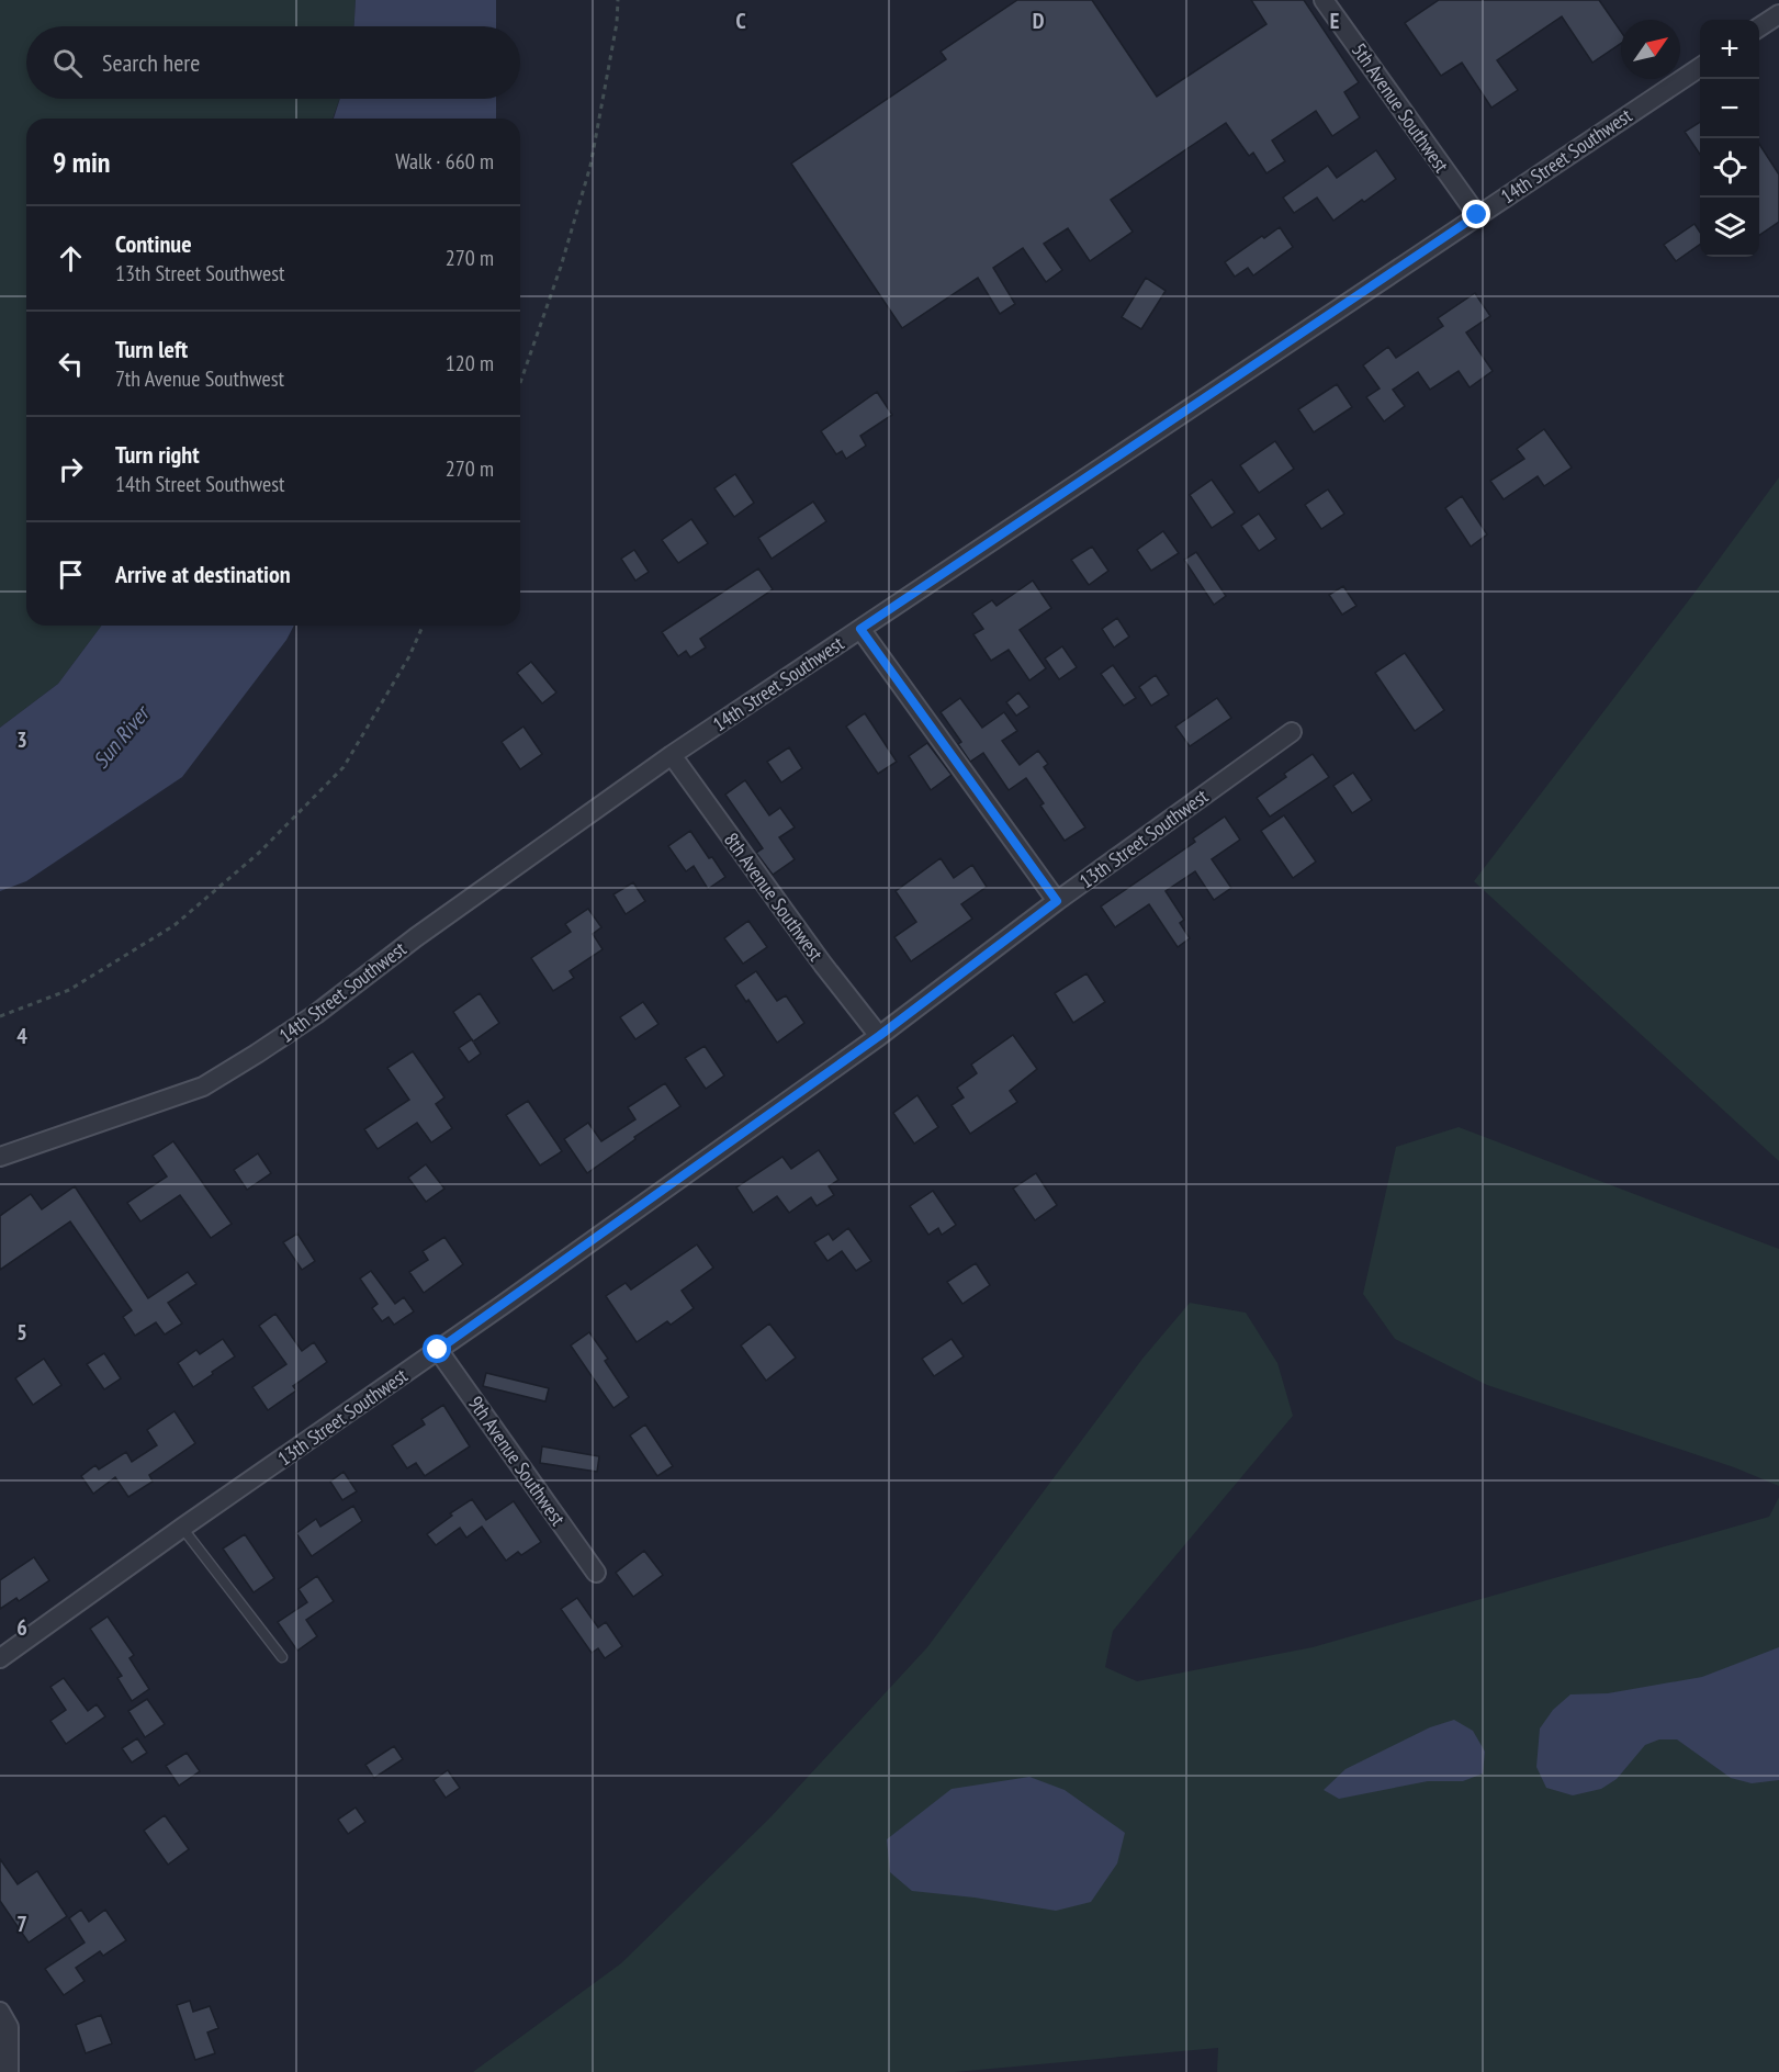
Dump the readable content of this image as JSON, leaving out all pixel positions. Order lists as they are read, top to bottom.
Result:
{
  "streets": {
    "street": [
      "5th Avenue Southwest",
      "14th Street Southwest",
      "13th Street Southwest",
      "8th Avenue Southwest",
      "9th Avenue Southwest"
    ]
  },
  "crossings": [
    ["5th Avenue Southwest", "14th Street Southwest"],
    ["14th Street Southwest", "8th Avenue Southwest"],
    ["13th Street Southwest", "8th Avenue Southwest"],
    ["13th Street Southwest", "9th Avenue Southwest"]
  ],
  "water": ["Sun River"],
  "north": "top right",
  "page": {
    "map_buttons": ["+", "−"],
    "search": "Search here",
    "heading": ["9 min", "Walk · 660 m"],
    "list": [
      ["Continue", "13th Street Southwest", "270 m"],
      ["Turn left", "7th Avenue Southwest", "120 m"],
      ["Turn right", "14th Street Southwest", "270 m"],
      "Arrive at destination"
    ]
  },
  "grid": {
    "columns": ["C", "D", "E"],
    "rows": [
      "3",
      "4",
      "5",
      "6",
      "7"
    ]
  }
}
